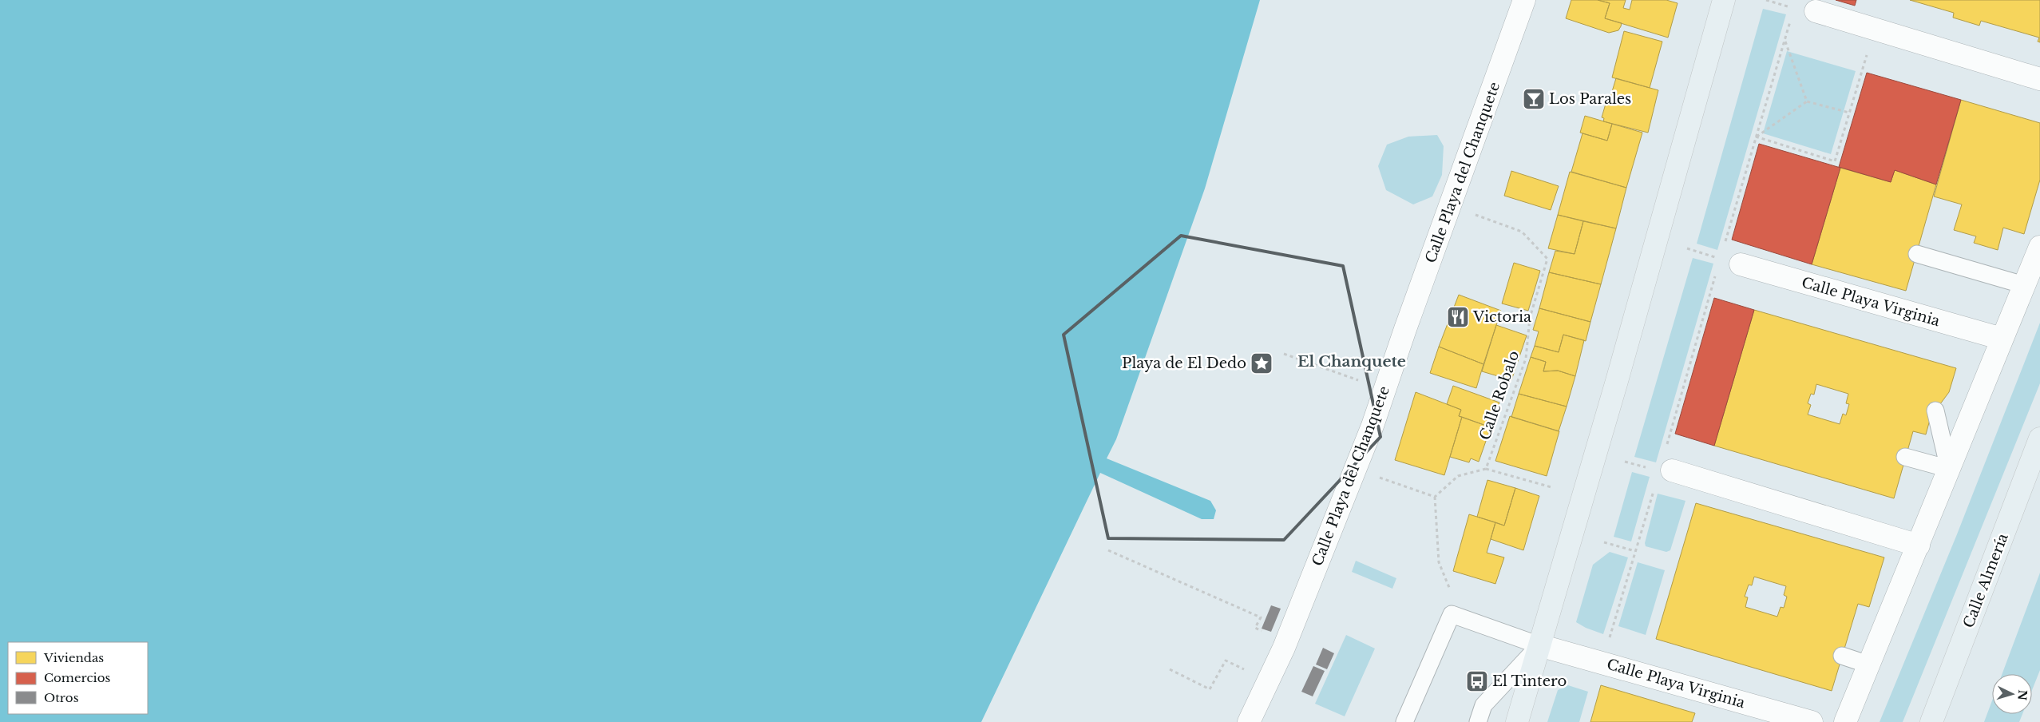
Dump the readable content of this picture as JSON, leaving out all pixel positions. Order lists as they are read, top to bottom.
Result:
{
  "streets": {
    "main road": ["Calle Almería"],
    "street": ["Calle Playa del Chanquete", "Calle Playa Virginia"],
    "path": ["Calle Robalo"]
  },
  "crossings": [
    ["Calle Playa del Chanquete", "Calle Robalo"]
  ],
  "districts": ["El Chanquete"],
  "places": {
    "bar": ["Los Parales"],
    "restaurant": ["Victoria"],
    "place": ["Playa de El Dedo"],
    "bus stop": ["El Tintero"]
  },
  "legend": ["Viviendas", "Comercios", "Otros"],
  "north": "right"
}
